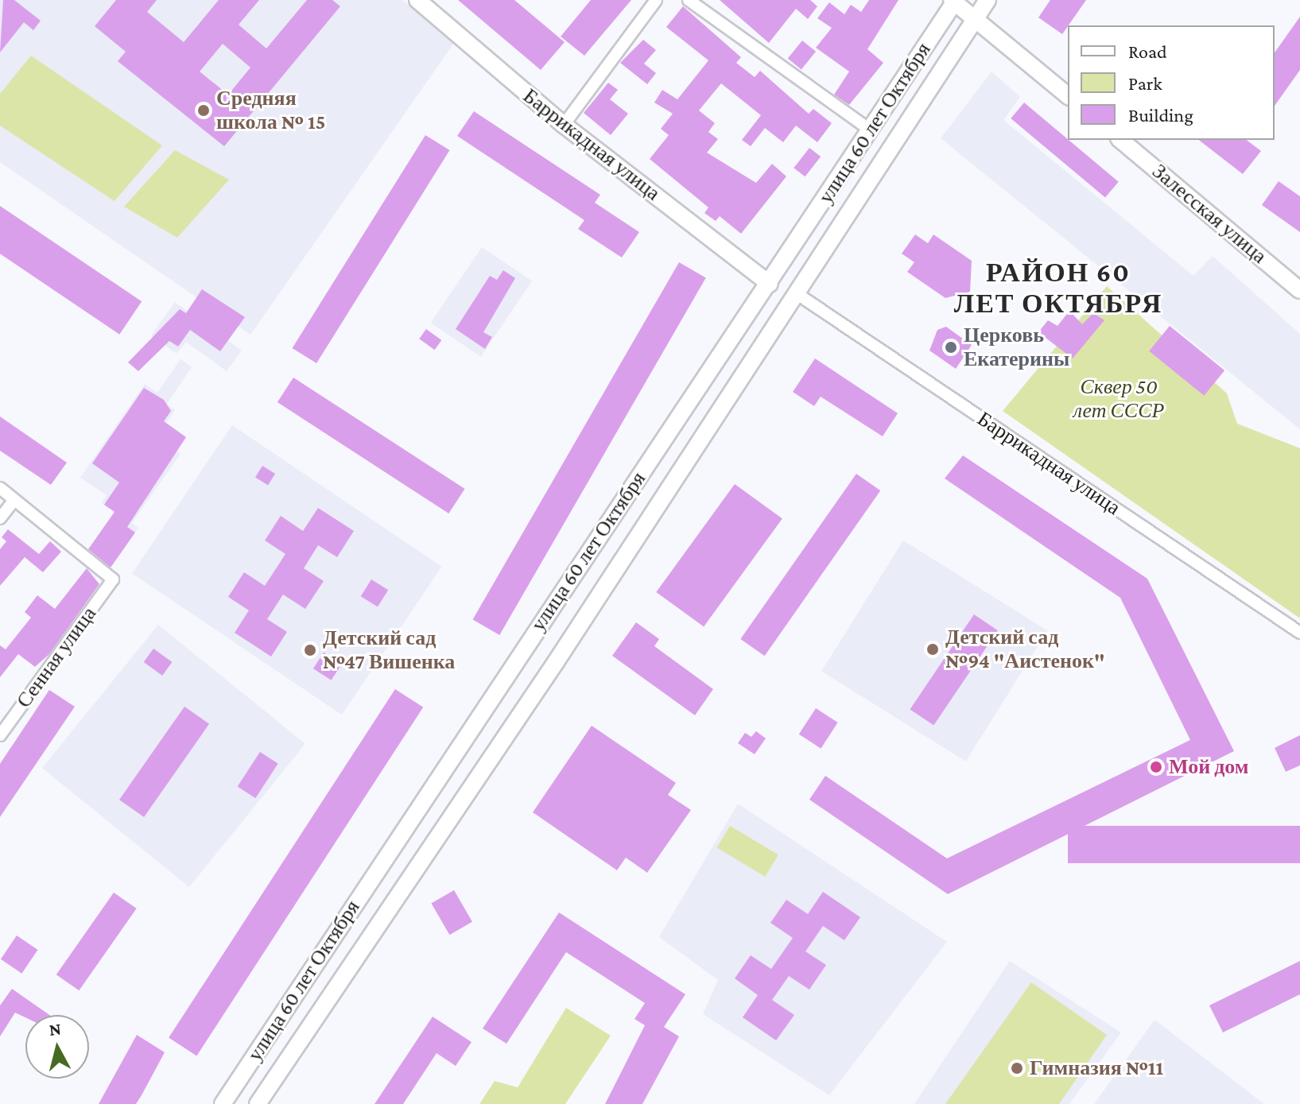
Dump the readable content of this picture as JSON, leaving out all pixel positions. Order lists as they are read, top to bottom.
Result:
{
  "streets": {
    "main road": ["улица 60 лет Октября", "Баррикадная улица", "Залесская улица"],
    "street": ["Сенная улица"]
  },
  "crossings": [
    ["улица 60 лет Октября", "Баррикадная улица"]
  ],
  "districts": ["РАЙОН 60 ЛЕТ ОКТЯБРЯ"],
  "parks": ["Сквер 50 лет СССР"],
  "places": [
    "Средняя школа № 15",
    "Церковь Екатерины",
    "Детский сад №94 \"Аистенок\"",
    "Детский сад №47 Вишенка",
    "Мой дом",
    "Гимназия №11"
  ],
  "legend": ["Road", "Park", "Building"],
  "north": "top"
}
